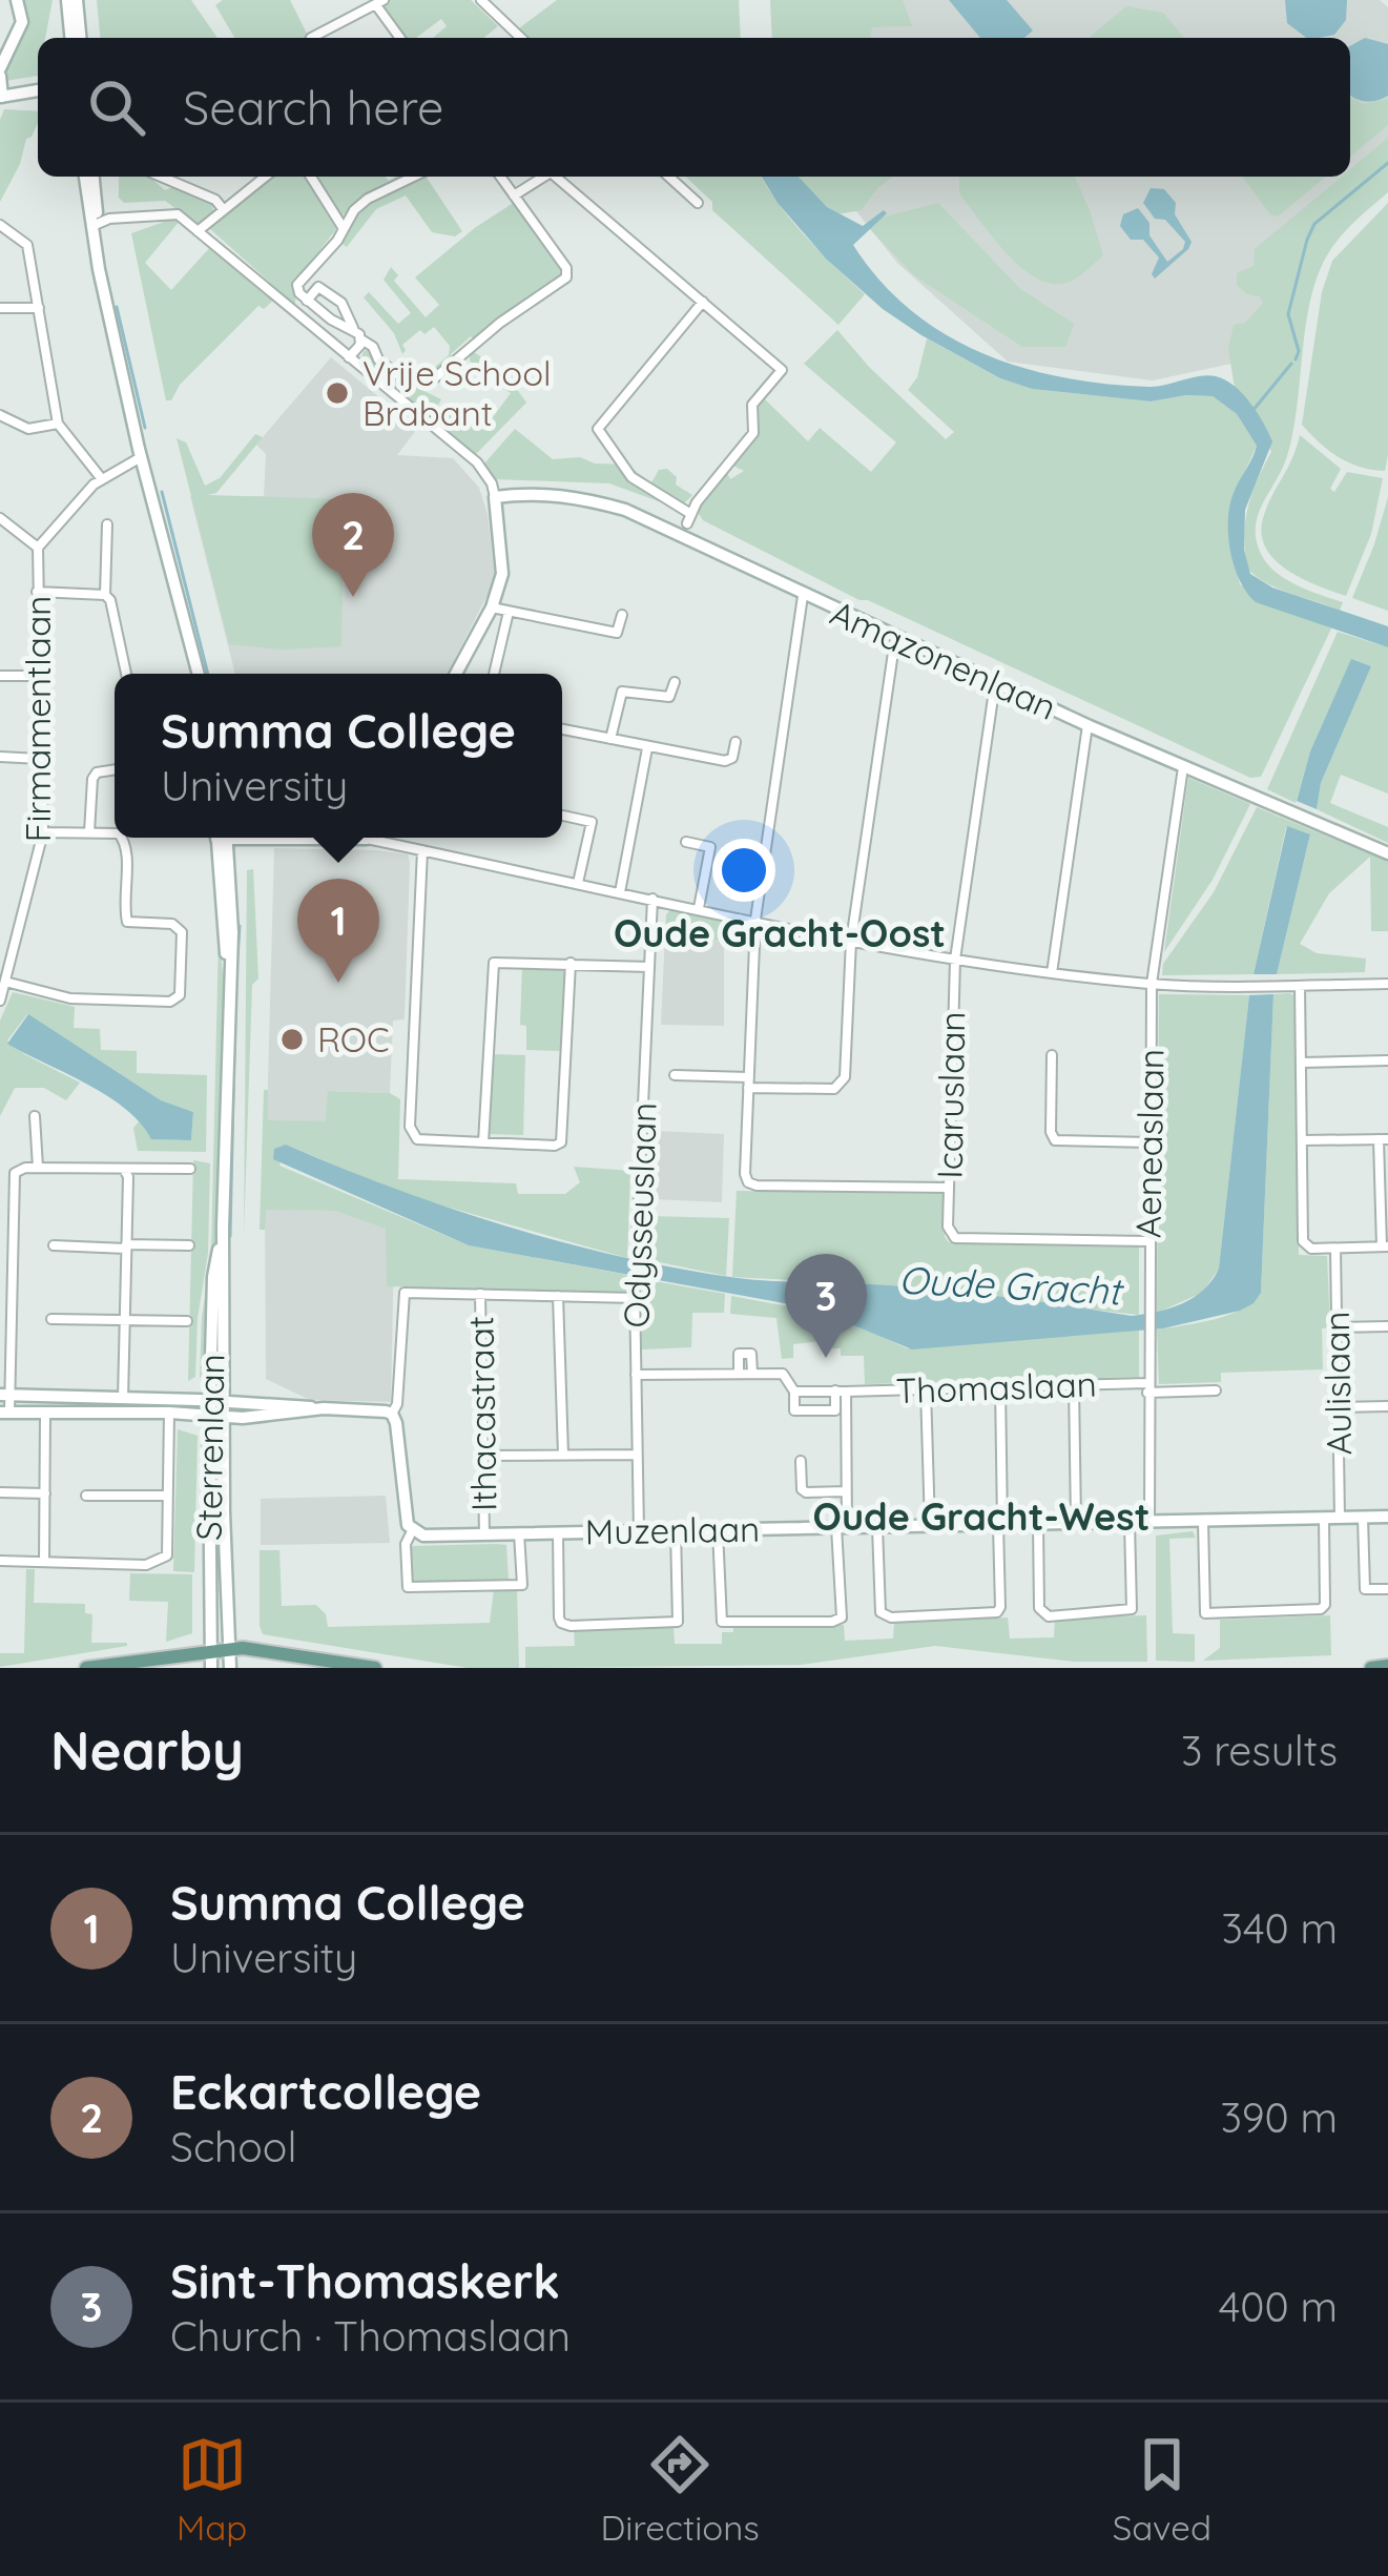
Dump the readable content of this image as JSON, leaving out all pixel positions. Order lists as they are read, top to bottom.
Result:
{
  "streets": {
    "street": [
      "Amazonenlaan",
      "Firmamentlaan",
      "Icaruslaan",
      "Aeneaslaan",
      "Odysseuslaan",
      "Aulislaan",
      "Thomaslaan",
      "Ithacastraat",
      "Sterrenlaan",
      "Muzenlaan"
    ]
  },
  "crossings": [
    ["Amazonenlaan", "Icaruslaan"],
    ["Amazonenlaan", "Aeneaslaan"],
    ["Icaruslaan", "Aeneaslaan"],
    ["Aeneaslaan", "Thomaslaan"],
    ["Aeneaslaan", "Muzenlaan"],
    ["Odysseuslaan", "Muzenlaan"],
    ["Aulislaan", "Muzenlaan"],
    ["Thomaslaan", "Muzenlaan"],
    ["Ithacastraat", "Muzenlaan"]
  ],
  "districts": ["Oude Gracht-Oost", "Oude Gracht-West"],
  "water": ["Oude Gracht"],
  "places": ["Vrije School Brabant", "ROC"],
  "page": {
    "search": "Search here",
    "pins": ["2", "1", "3"],
    "popup": ["Summa College", "University"],
    "heading": ["Nearby", "3 results"],
    "list": [
      {
        "mark": "1",
        "name": "Summa College",
        "note": "University",
        "value": "340 m"
      },
      {
        "mark": "2",
        "name": "Eckartcollege",
        "note": "School",
        "value": "390 m"
      },
      {
        "mark": "3",
        "name": "Sint-Thomaskerk",
        "note": "Church · Thomaslaan",
        "value": "400 m"
      }
    ],
    "nav": ["Map", "Directions", "Saved"]
  }
}
